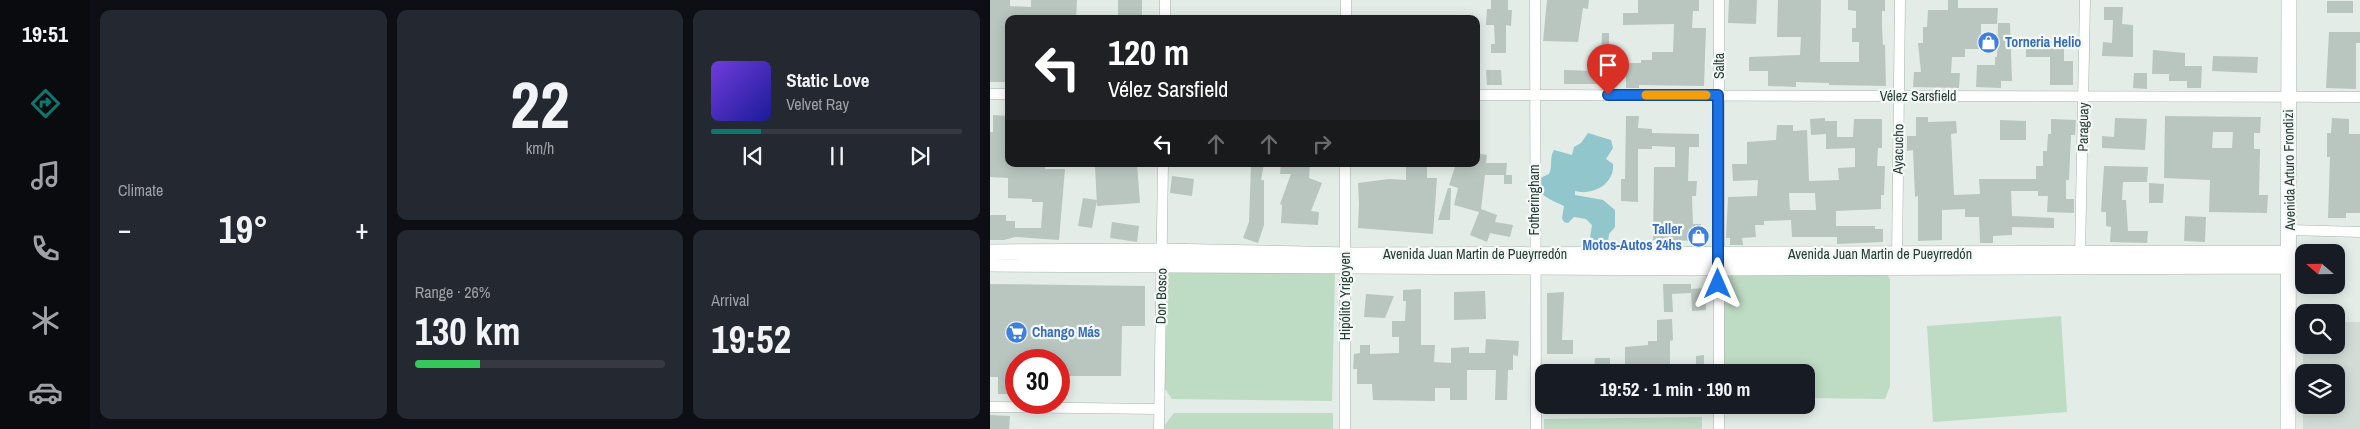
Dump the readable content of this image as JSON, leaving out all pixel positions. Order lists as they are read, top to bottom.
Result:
{
  "streets": {
    "main road": ["Avenida Arturo Frondizi", "Avenida Juan Martin de Pueyrredón"],
    "street": [
      "Salta",
      "Vélez Sarsfield",
      "Paraguay",
      "Ayacucho",
      "Fotheringham",
      "Don Bosco",
      "Hipólito Yrigoyen"
    ]
  },
  "crossings": [
    ["Salta", "Vélez Sarsfield"],
    ["Salta", "Avenida Juan Martin de Pueyrredón"],
    ["Vélez Sarsfield", "Paraguay"],
    ["Vélez Sarsfield", "Ayacucho"],
    ["Vélez Sarsfield", "Avenida Arturo Frondizi"],
    ["Vélez Sarsfield", "Fotheringham"],
    ["Paraguay", "Avenida Juan Martin de Pueyrredón"],
    ["Ayacucho", "Avenida Juan Martin de Pueyrredón"],
    ["Avenida Arturo Frondizi", "Avenida Juan Martin de Pueyrredón"],
    ["Fotheringham", "Avenida Juan Martin de Pueyrredón"],
    ["Avenida Juan Martin de Pueyrredón", "Don Bosco"],
    ["Avenida Juan Martin de Pueyrredón", "Hipólito Yrigoyen"]
  ],
  "places": {
    "shop": ["Torneria Helio", "Taller Motos-Autos 24hs"],
    "supermarket": ["Chango Más"]
  },
  "north": "left",
  "page": {
    "tabs": "19:51",
    "tile": [
      "Climate",
      ["22", "km/h"],
      ["Range · 26%", "130 km"],
      ["Arrival", "19:52"]
    ],
    "turn": ["120 m", "Vélez Sarsfield"],
    "song": ["Static Love", "Velvet Ray"],
    "heat": ["−", "19°", "+"],
    "limit": "30",
    "trip": "19:52 · 1 min · 190 m"
  }
}
